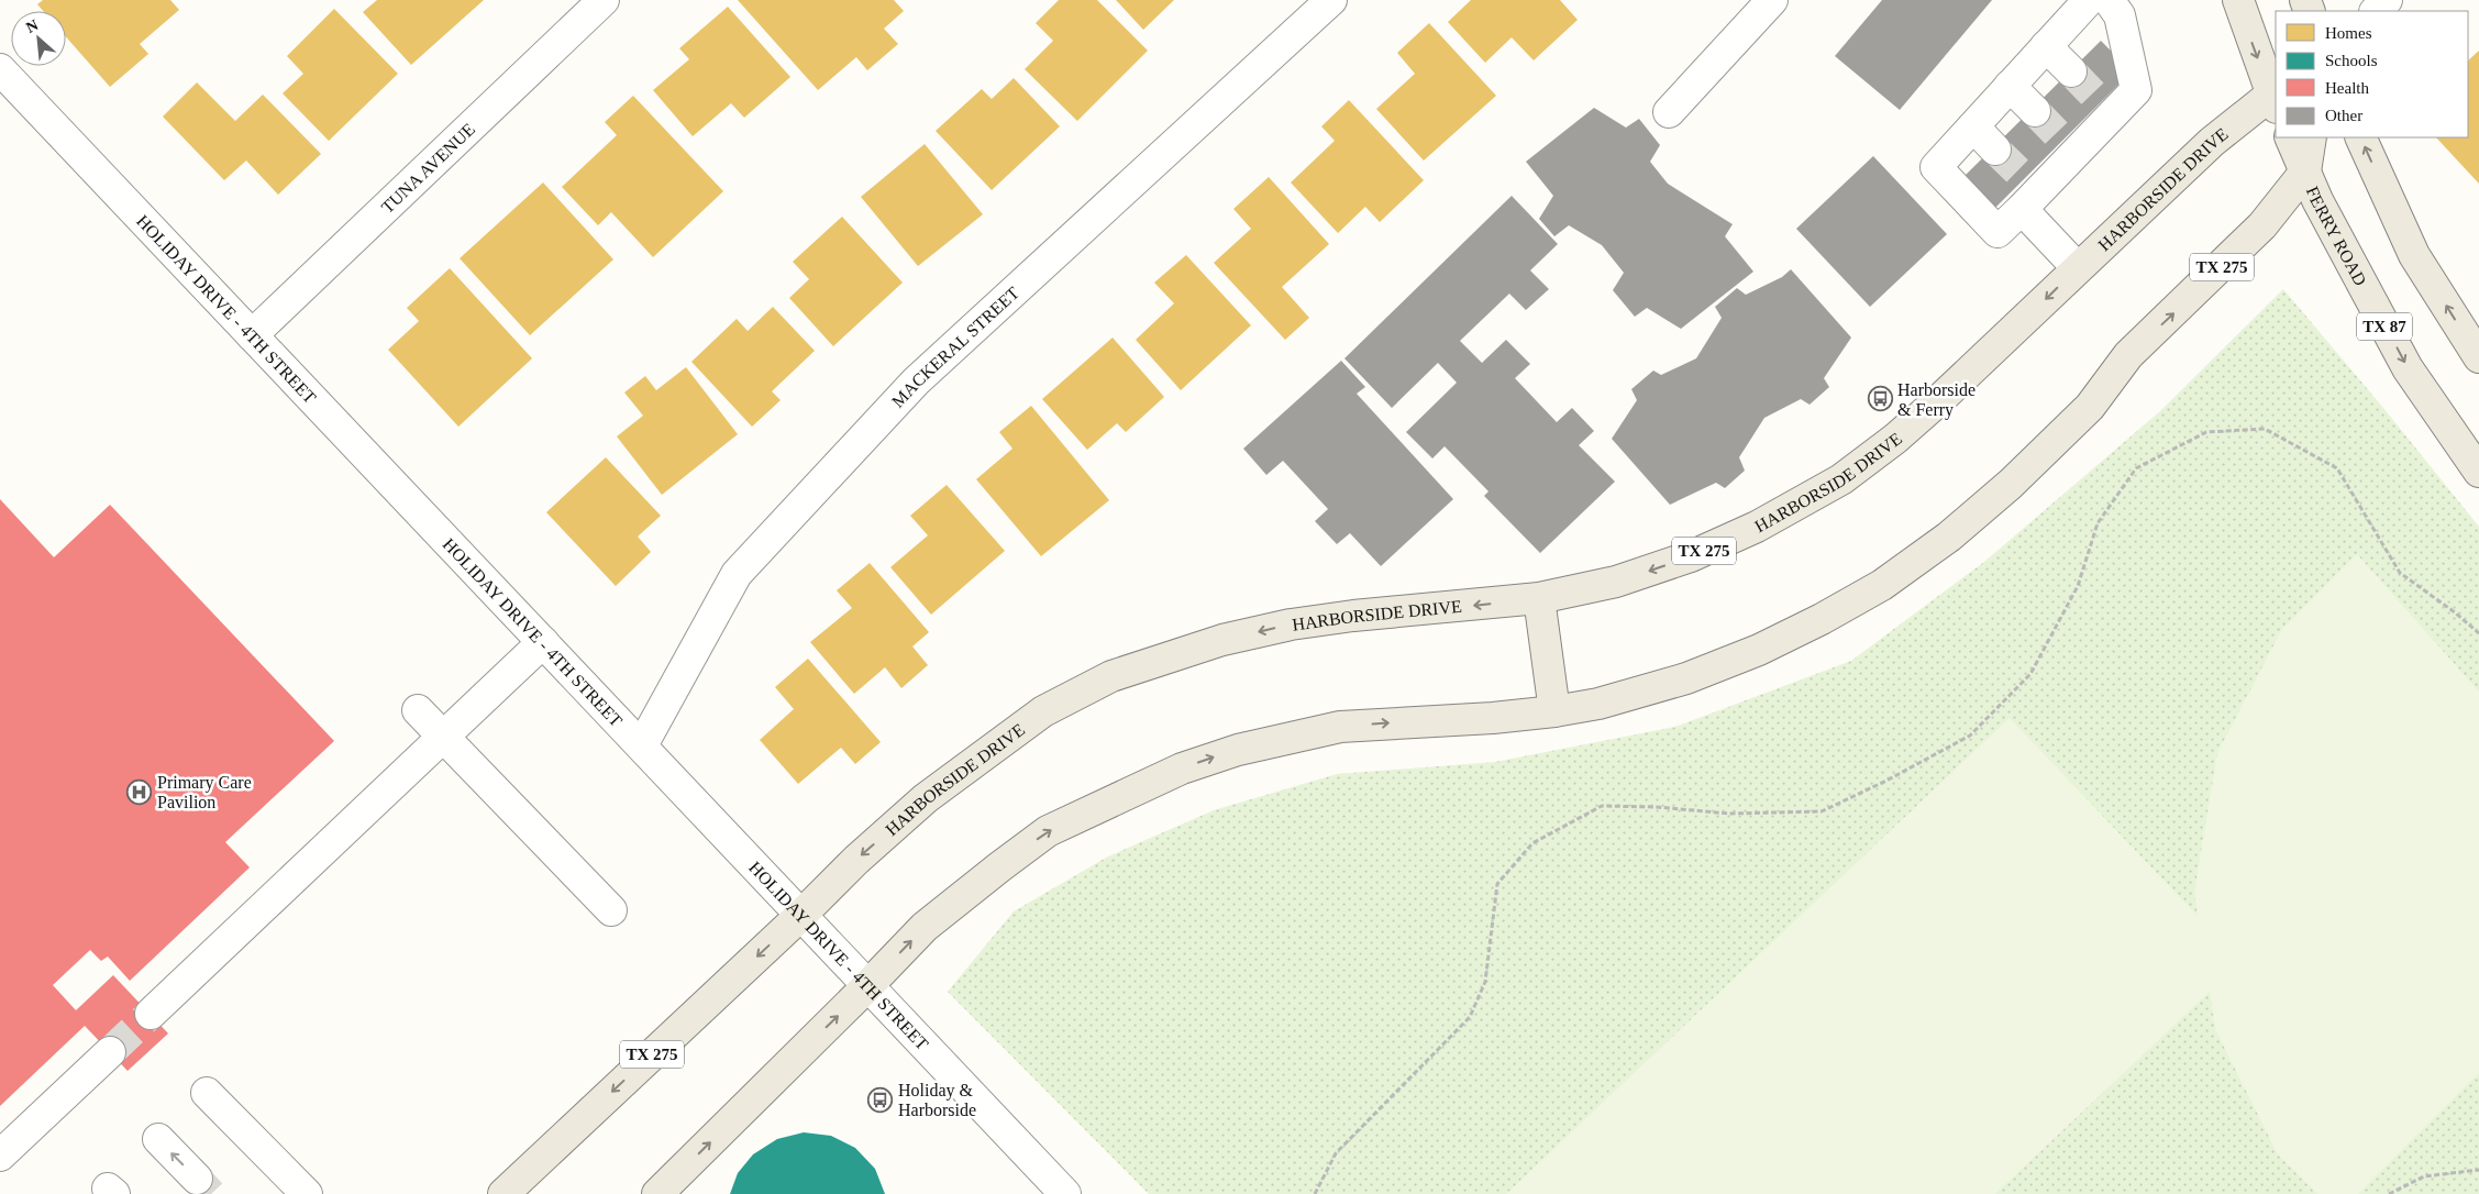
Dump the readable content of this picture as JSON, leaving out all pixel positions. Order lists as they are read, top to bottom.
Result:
{
  "streets": {
    "main road": [
      "HARBORSIDE DRIVE",
      "FERRY ROAD",
      "TX 275",
      "TX 87"
    ],
    "street": ["TUNA AVENUE", "HOLIDAY DRIVE - 4TH STREET", "MACKERAL STREET"]
  },
  "crossings": [
    ["TUNA AVENUE", "HOLIDAY DRIVE - 4TH STREET"],
    ["HARBORSIDE DRIVE", "HOLIDAY DRIVE - 4TH STREET"],
    ["FERRY ROAD", "TX 275"],
    ["TX 275", "HOLIDAY DRIVE - 4TH STREET"],
    ["HOLIDAY DRIVE - 4TH STREET", "MACKERAL STREET"]
  ],
  "places": {
    "bus stop": ["Harborside & Ferry", "Holiday & Harborside"],
    "hospital": ["Primary Care Pavilion"]
  },
  "legend": [
    "Homes",
    "Schools",
    "Health",
    "Other"
  ],
  "north": "top left"
}
